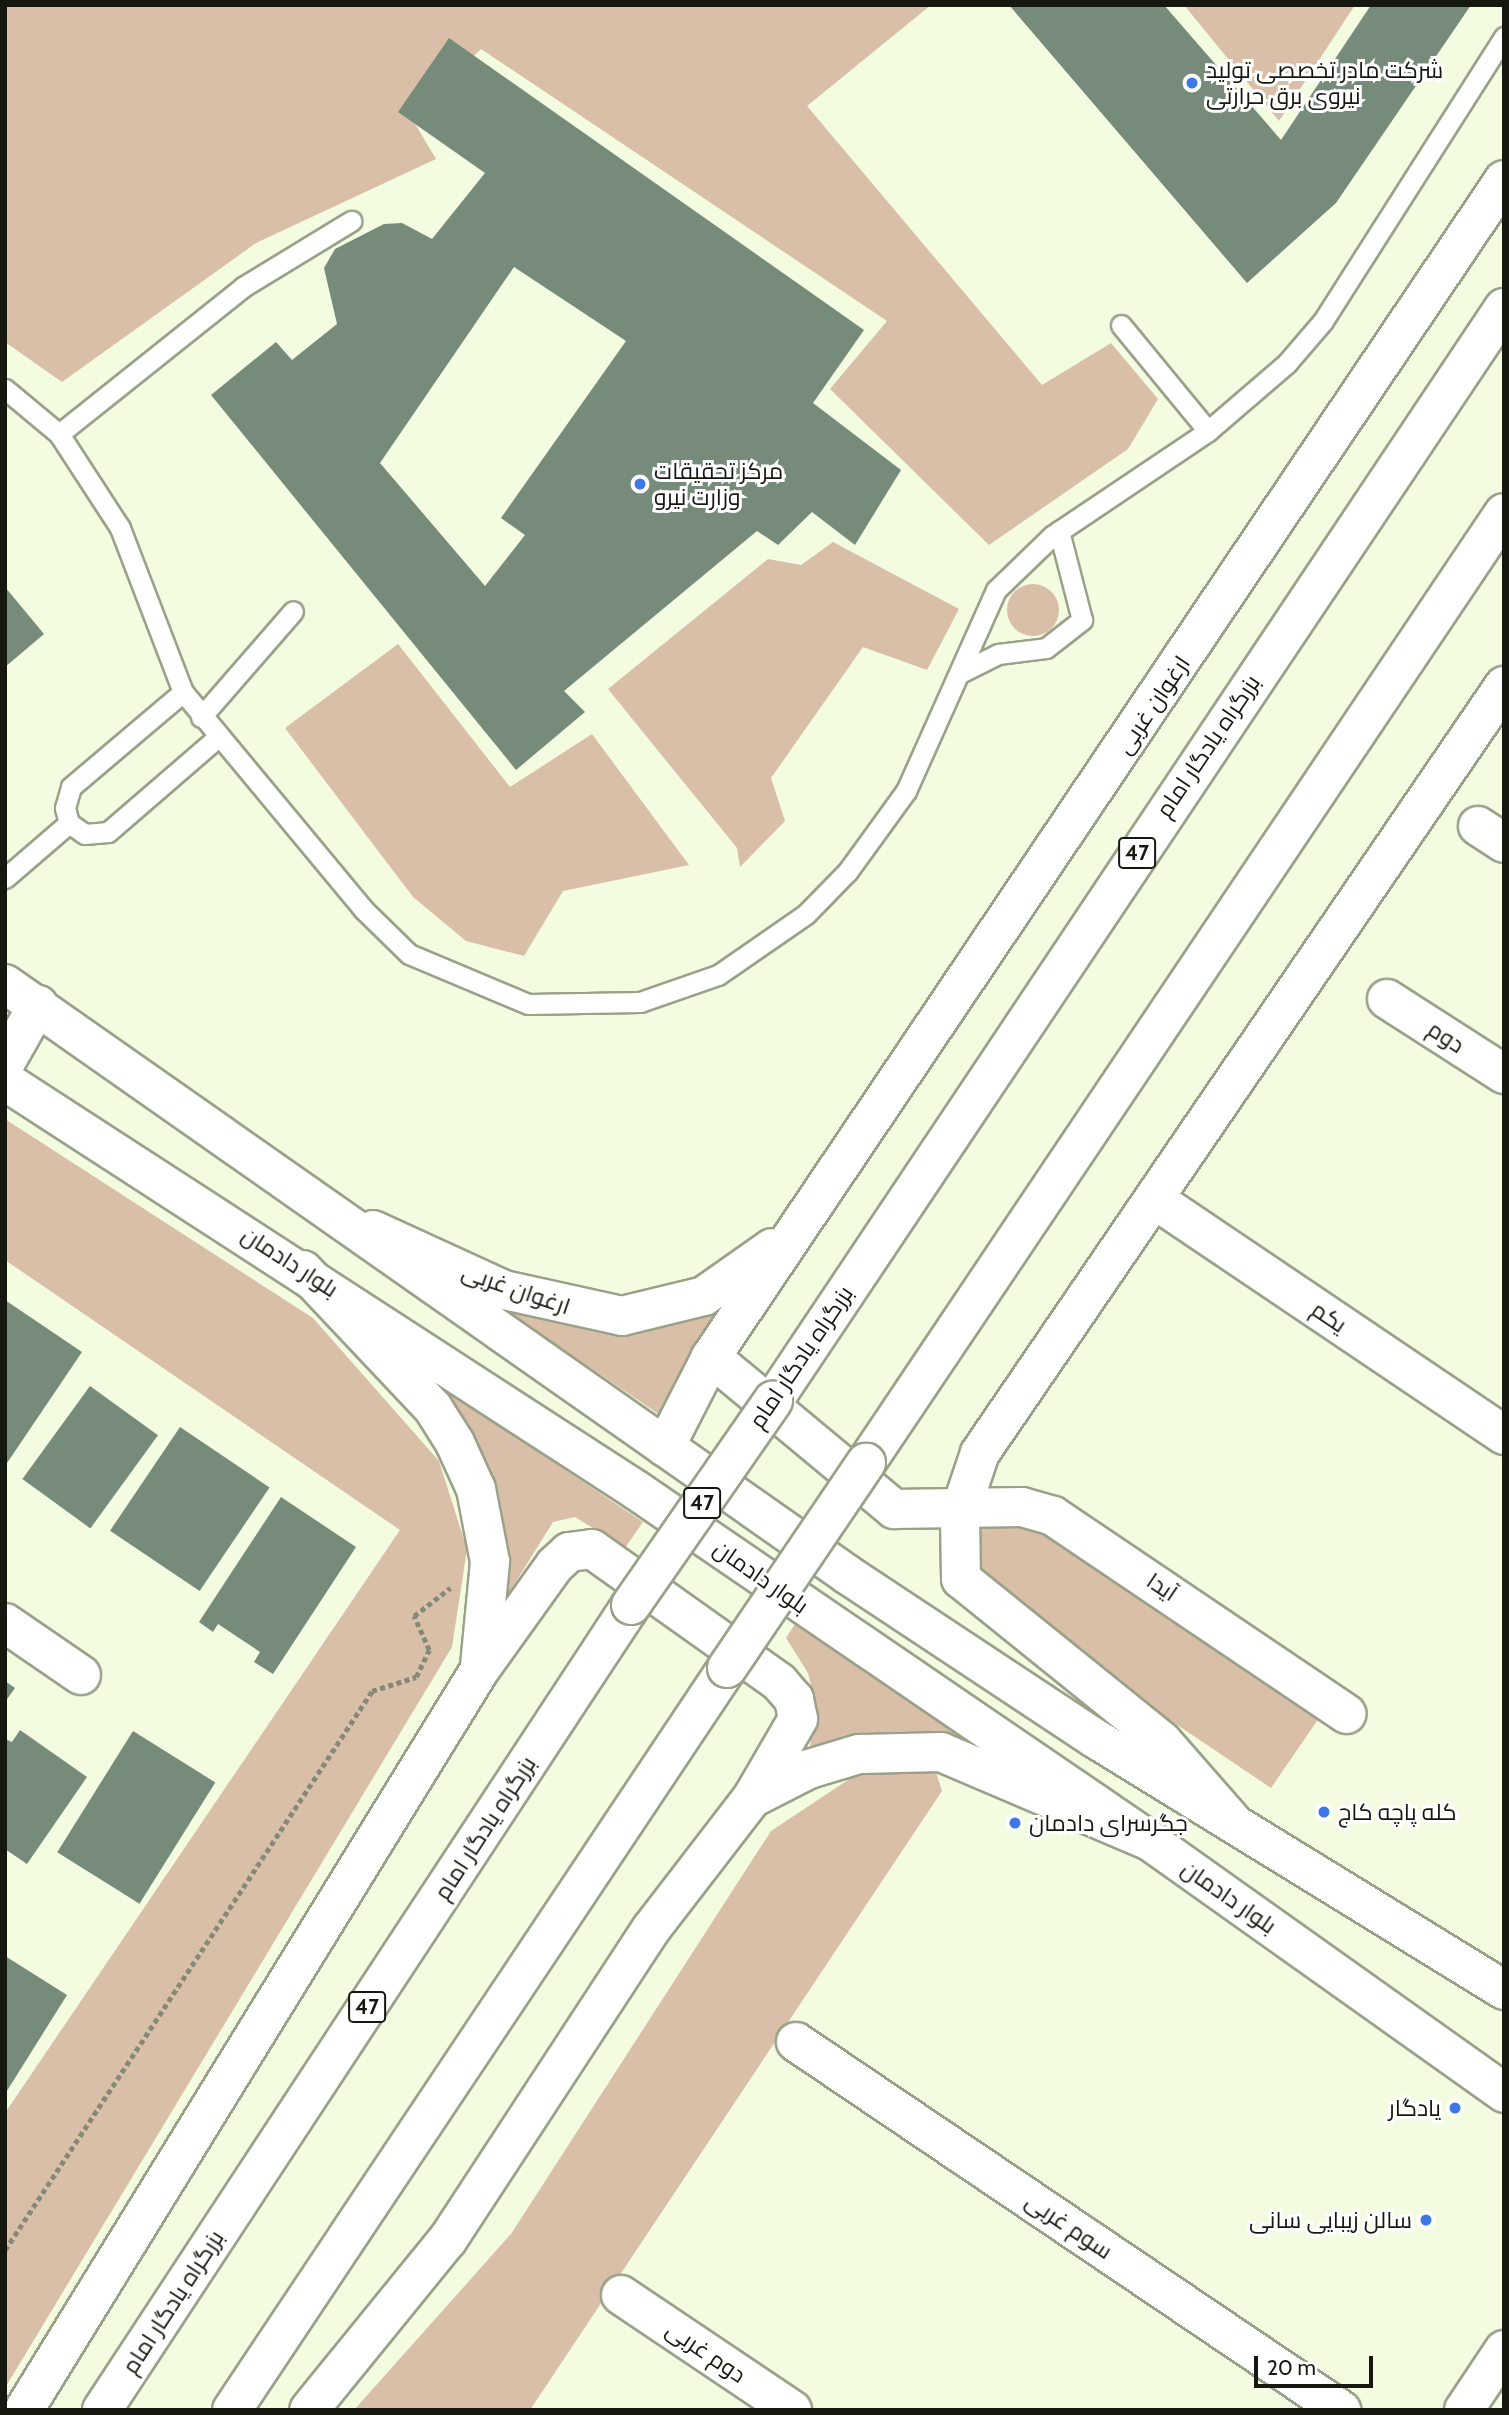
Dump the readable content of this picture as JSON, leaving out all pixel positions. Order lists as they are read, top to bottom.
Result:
{
  "streets": {
    "main road": [
      "ارغوان غربی",
      "بزرگراه یادگار امام",
      "47",
      "دوم",
      "بلوار دادمان",
      "یکم",
      "آیدا",
      "سوم غربی",
      "دوم غربی"
    ]
  },
  "crossings": [
    ["ارغوان غربی", "آیدا"]
  ],
  "places": [
    "شرکت مادر تخصصی تولید نیروی برق حرارتی",
    "مرکز تحقیقات وزارت نیرو",
    "کله پاچه کاج",
    "جگرسرای دادمان",
    "یادگار",
    "سالن زیبایی سانی"
  ],
  "scale_bar": "20 m"
}
